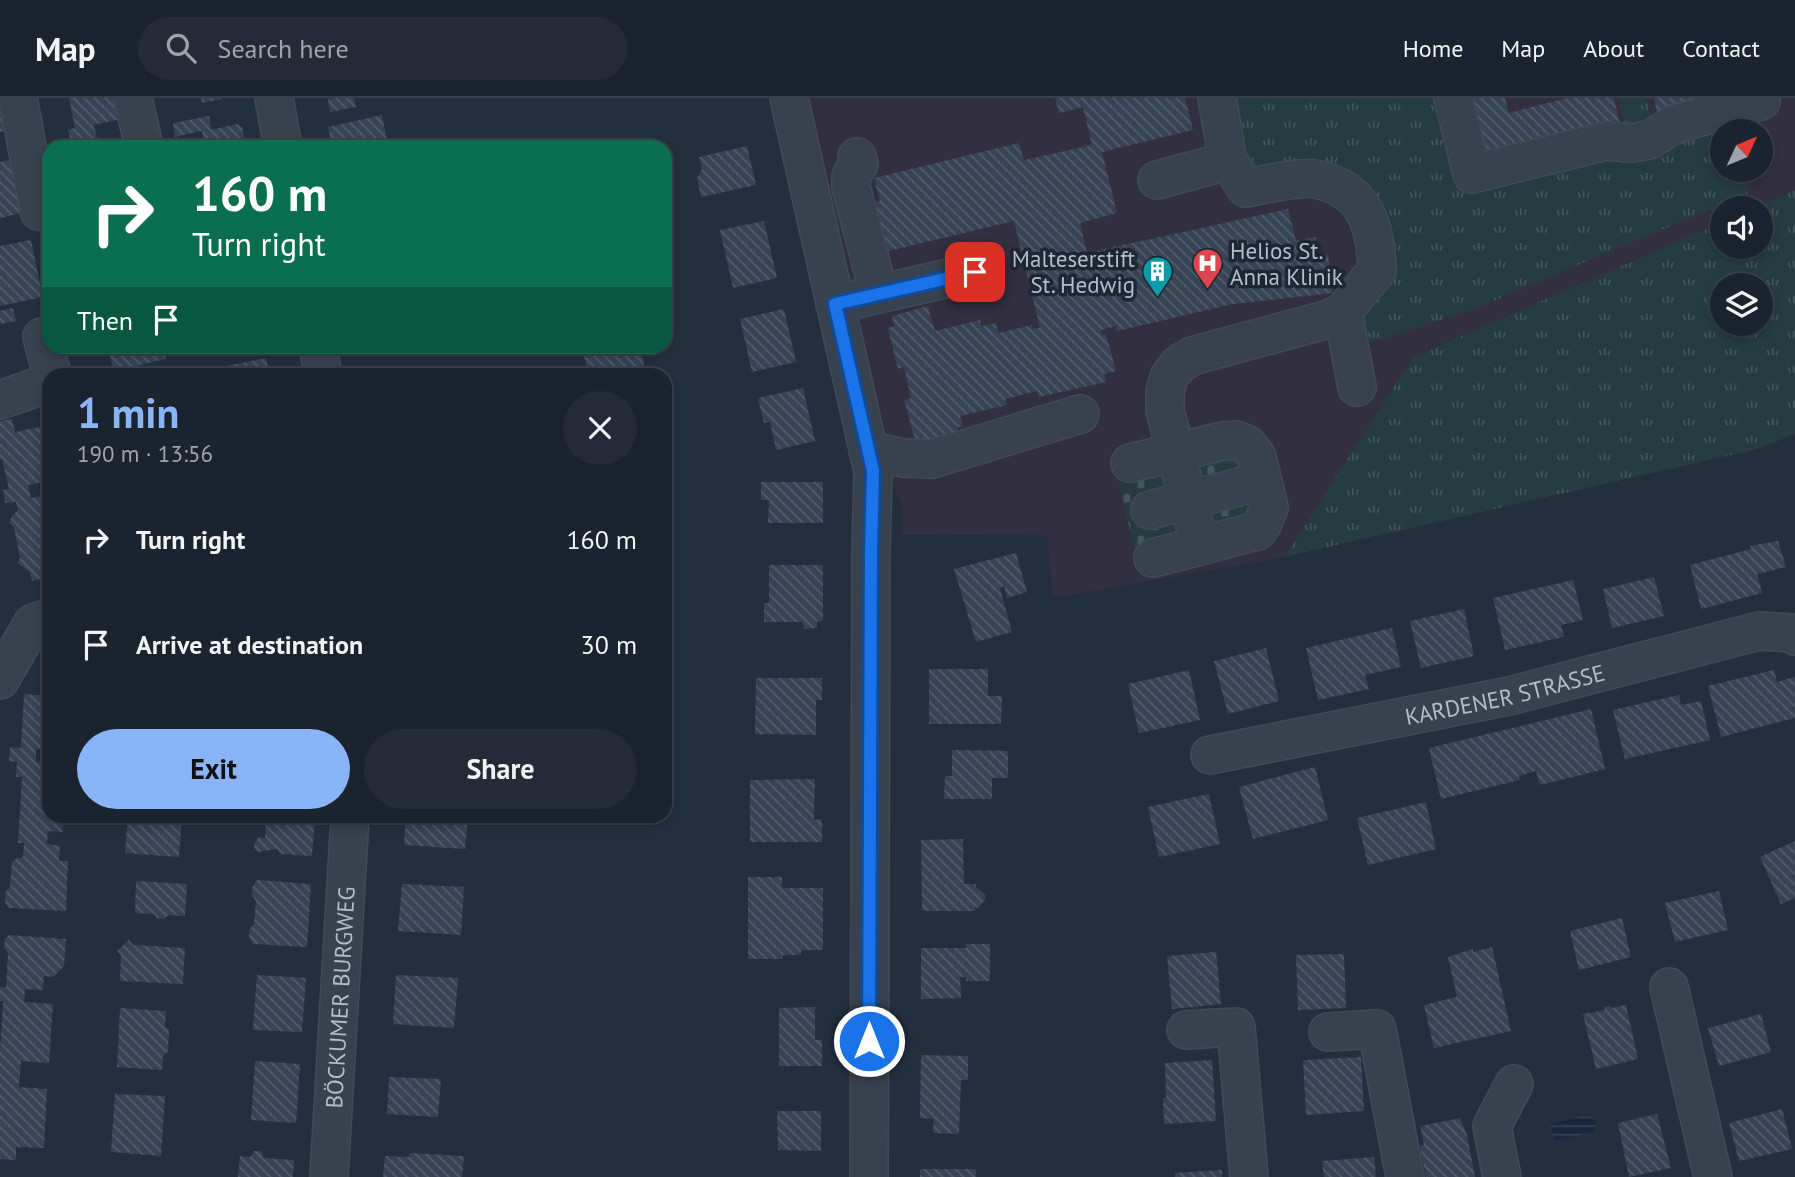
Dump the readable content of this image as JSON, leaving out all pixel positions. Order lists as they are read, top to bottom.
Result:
{
  "streets": {
    "street": ["KARDENER STRASSE", "BÖCKUMER BURGWEG"]
  },
  "places": {
    "hospital": ["Helios St. Anna Klinik"],
    "building": ["Malteserstift St. Hedwig"]
  },
  "north": "top right",
  "page": {
    "header": "Map",
    "search": "Search here",
    "nav": [
      "Home",
      "Map",
      "About",
      "Contact"
    ],
    "turn": ["160 m", "Turn right"],
    "then": "Then",
    "heading": ["1 min", "190 m · 13:56"],
    "list": [
      {
        "name": "Turn right",
        "value": "160 m"
      },
      {
        "name": "Arrive at destination",
        "value": "30 m"
      }
    ],
    "buttons": ["Exit", "Share"]
  }
}
